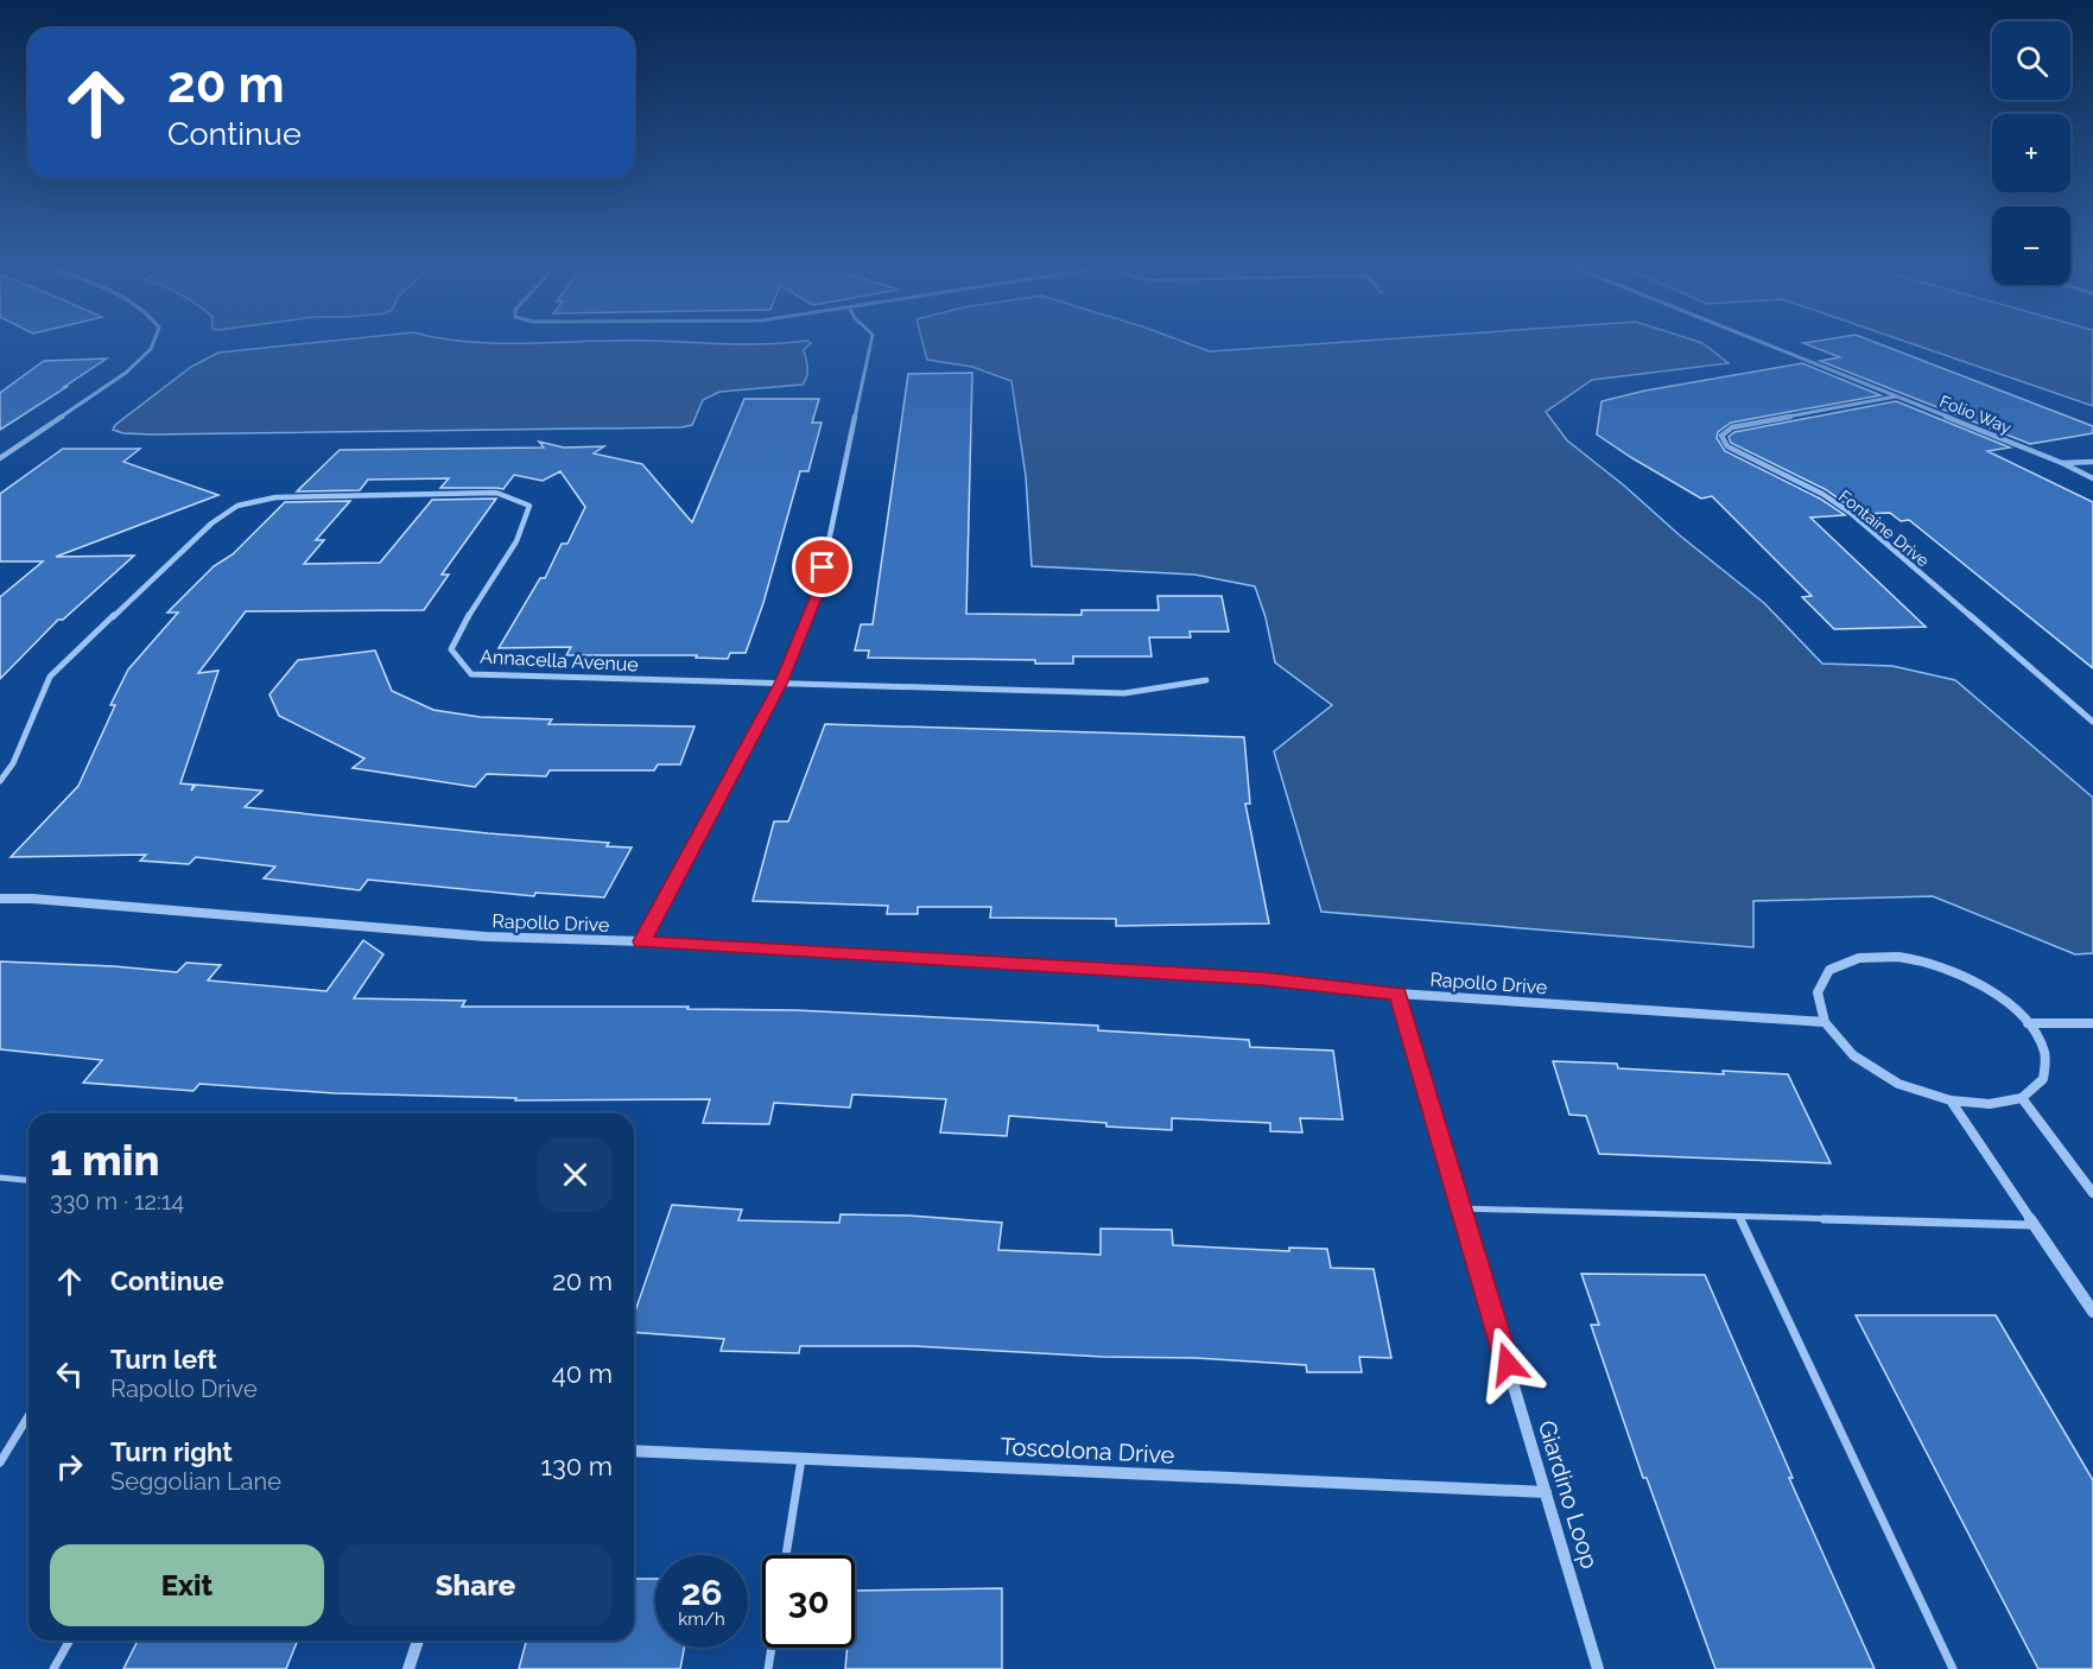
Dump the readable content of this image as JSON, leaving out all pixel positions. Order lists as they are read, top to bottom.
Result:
{
  "streets": {
    "street": [
      "Folio Way",
      "Fontaine Drive",
      "Annacella Avenue",
      "Rapollo Drive",
      "Toscolona Drive",
      "Giardino Loop"
    ]
  },
  "crossings": [
    ["Folio Way", "Fontaine Drive"],
    ["Rapollo Drive", "Giardino Loop"],
    ["Toscolona Drive", "Giardino Loop"]
  ],
  "page": {
    "map_buttons": ["+", "−"],
    "turn": ["20 m", "Continue"],
    "heading": ["1 min", "330 m · 12:14"],
    "list": [
      {
        "name": "Continue",
        "value": "20 m"
      },
      {
        "name": "Turn left",
        "note": "Rapollo Drive",
        "value": "40 m"
      },
      {
        "name": "Turn right",
        "note": "Seggolian Lane",
        "value": "130 m"
      }
    ],
    "buttons": ["Exit", "Share"],
    "speed": "26 km/h",
    "limit": "30"
  }
}
